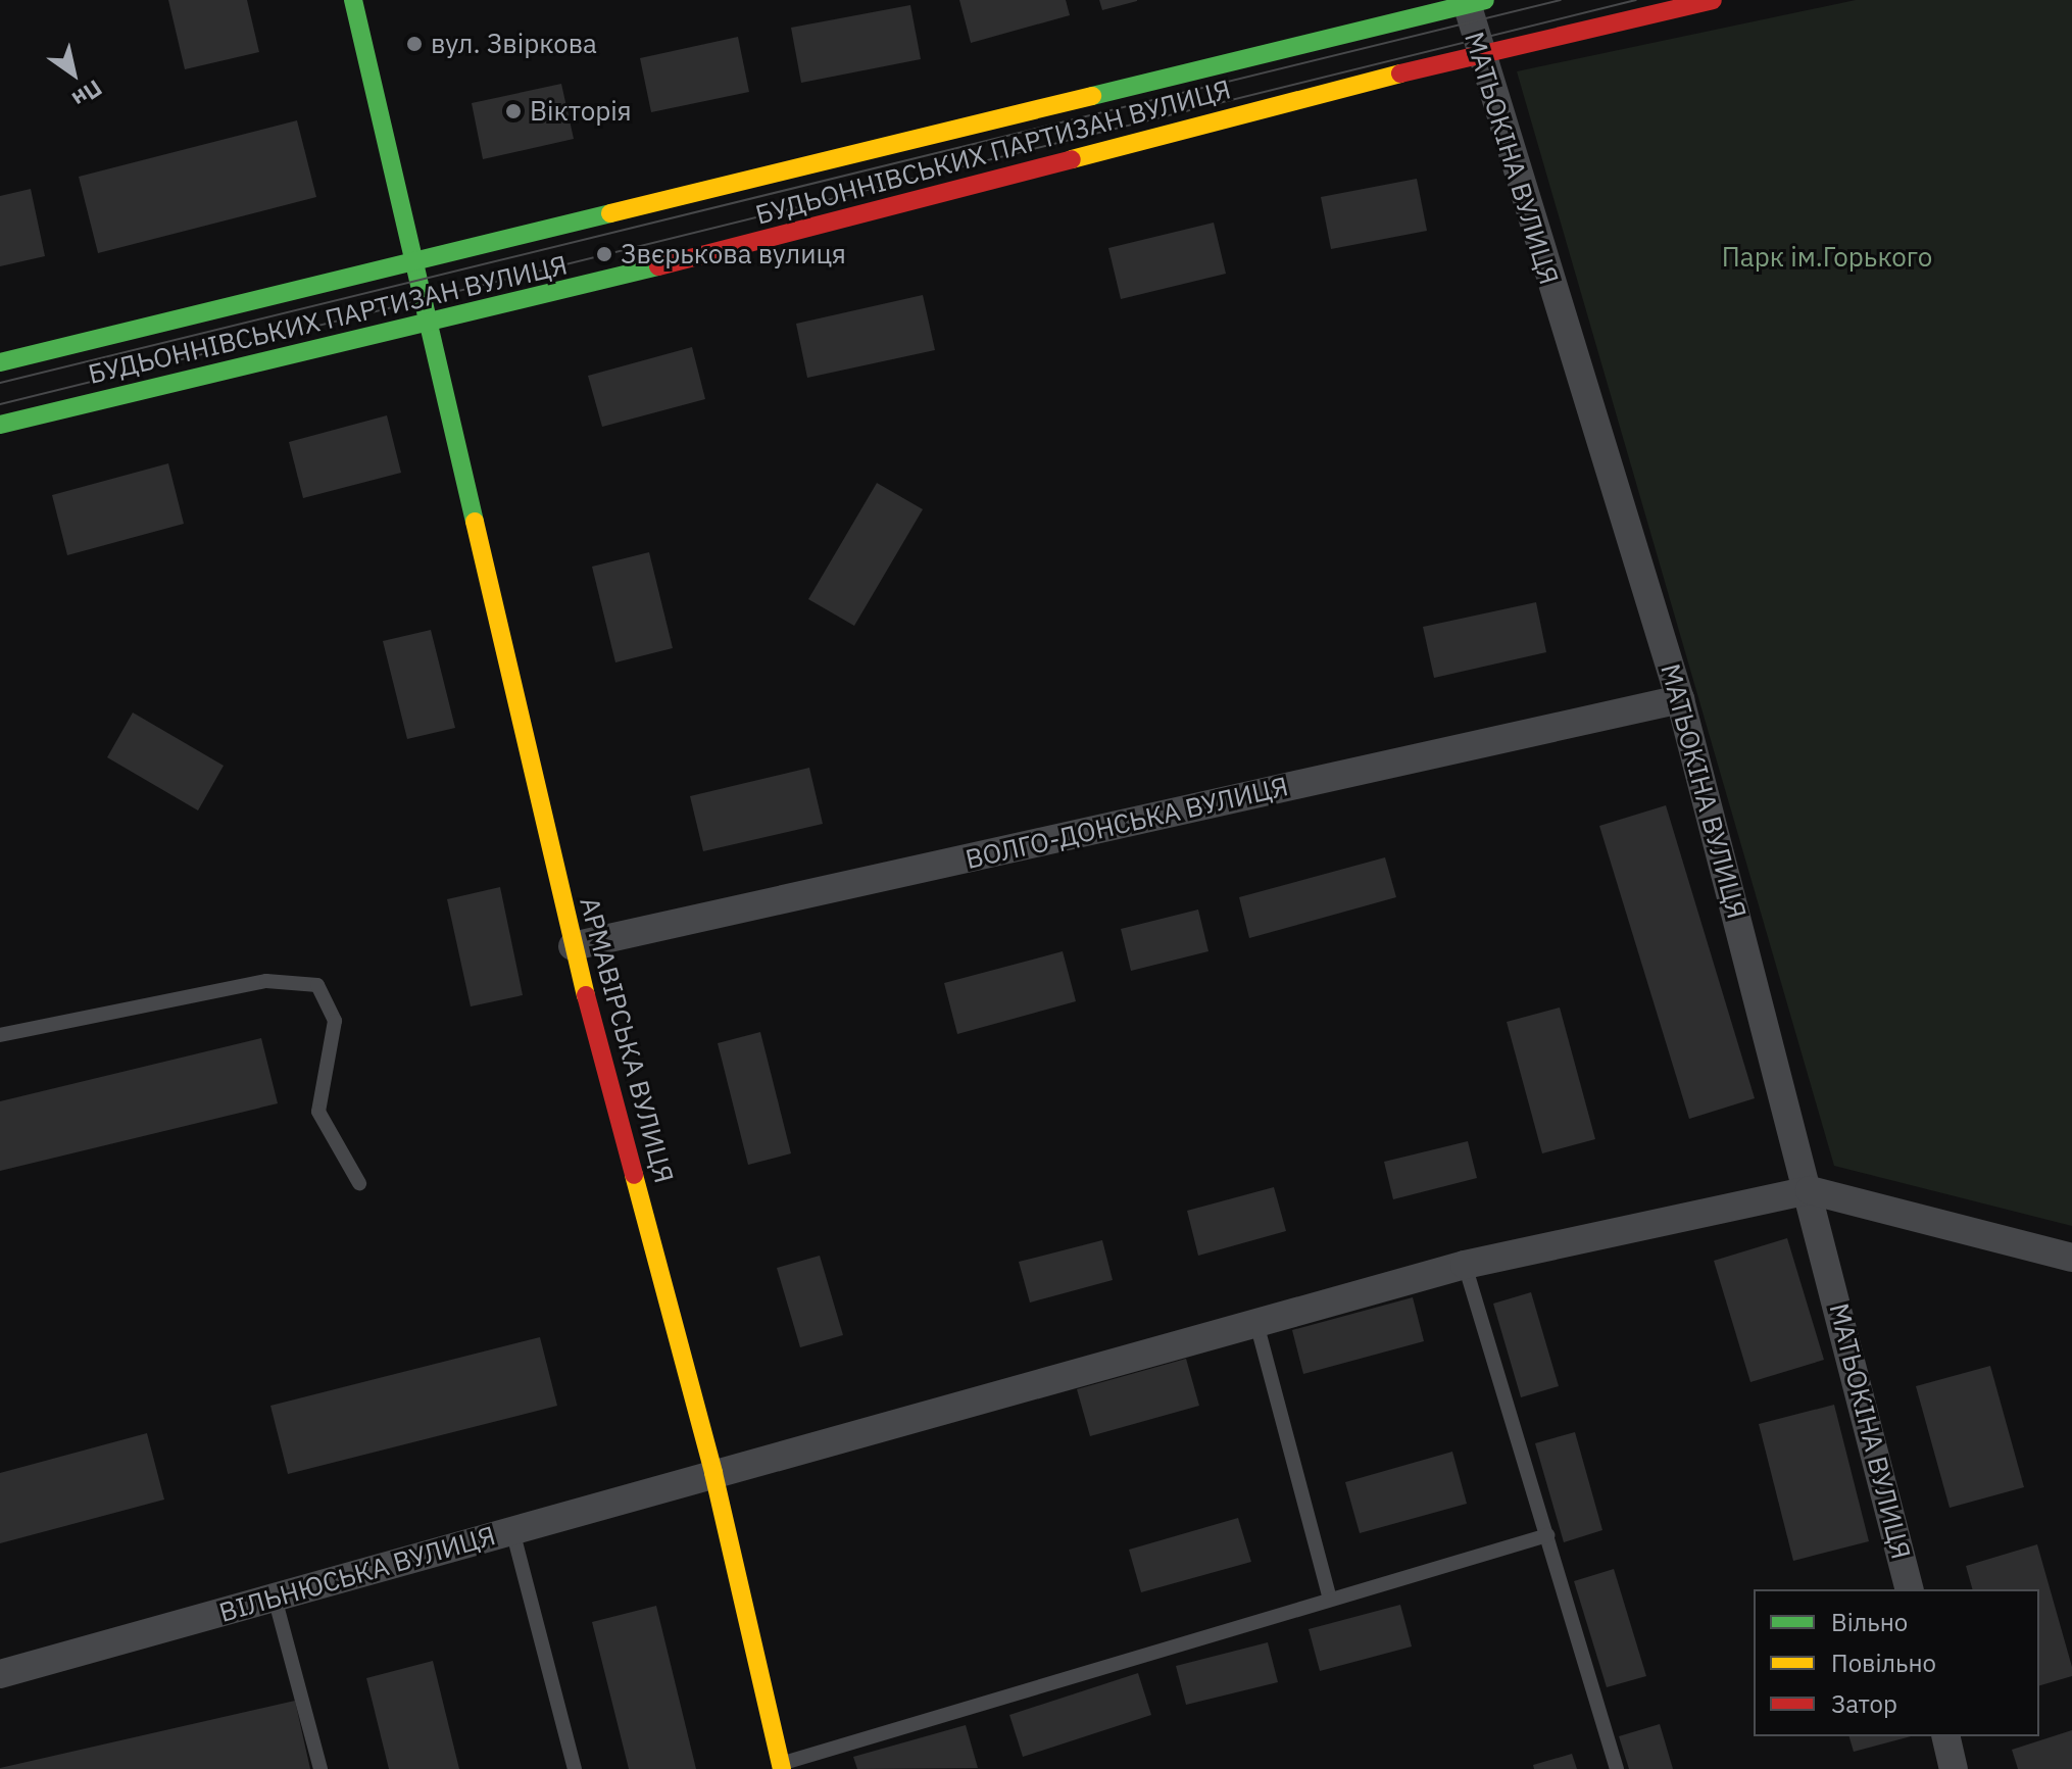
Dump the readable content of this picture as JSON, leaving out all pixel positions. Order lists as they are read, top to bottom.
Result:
{
  "streets": {
    "main road": ["БУДЬОННІВСЬКИХ ПАРТИЗАН ВУЛИЦЯ", "АРМАВІРСЬКА ВУЛИЦЯ"],
    "street": ["МАТЬОКІНА ВУЛИЦЯ", "ВОЛГО-ДОНСЬКА ВУЛИЦЯ", "ВІЛЬНЮСЬКА ВУЛИЦЯ"]
  },
  "crossings": [
    ["БУДЬОННІВСЬКИХ ПАРТИЗАН ВУЛИЦЯ", "МАТЬОКІНА ВУЛИЦЯ"],
    ["БУДЬОННІВСЬКИХ ПАРТИЗАН ВУЛИЦЯ", "АРМАВІРСЬКА ВУЛИЦЯ"],
    ["МАТЬОКІНА ВУЛИЦЯ", "ВОЛГО-ДОНСЬКА ВУЛИЦЯ"],
    ["ВОЛГО-ДОНСЬКА ВУЛИЦЯ", "АРМАВІРСЬКА ВУЛИЦЯ"],
    ["АРМАВІРСЬКА ВУЛИЦЯ", "ВІЛЬНЮСЬКА ВУЛИЦЯ"]
  ],
  "parks": ["Парк iм.Горького"],
  "places": ["вул. Звіркова", "Вікторія", "Звєрькова вулиця"],
  "legend": ["Вільно", "Повільно", "Затор"],
  "north": "bottom right"
}
